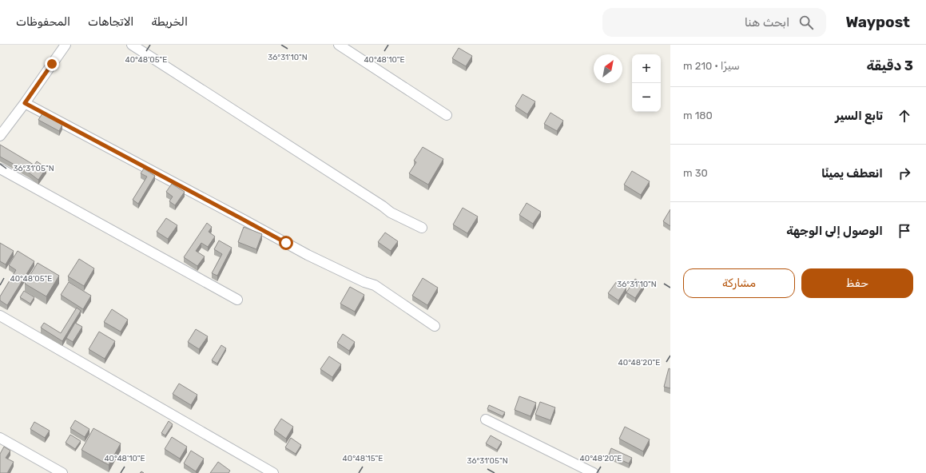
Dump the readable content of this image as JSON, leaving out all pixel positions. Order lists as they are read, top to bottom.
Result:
{
  "north": "top right",
  "page": {
    "header": "Waypost",
    "search": "ابحث هنا",
    "nav": ["الخريطة", "الاتجاهات", "المحفوظات"],
    "heading": ["3 دقيقة", "سيرًا · 210 m"],
    "map_buttons": ["+", "−"],
    "list": [
      ["تابع السير", "180 m"],
      ["انعطف يمينًا", "30 m"],
      "الوصول إلى الوجهة"
    ],
    "buttons": ["حفظ", "مشاركة"]
  },
  "coordinates": [
    "36°31'10\"N",
    "40°48'05\"E",
    "40°48'10\"E",
    "36°31'05\"N",
    "40°48'20\"E",
    "40°48'15\"E"
  ]
}
